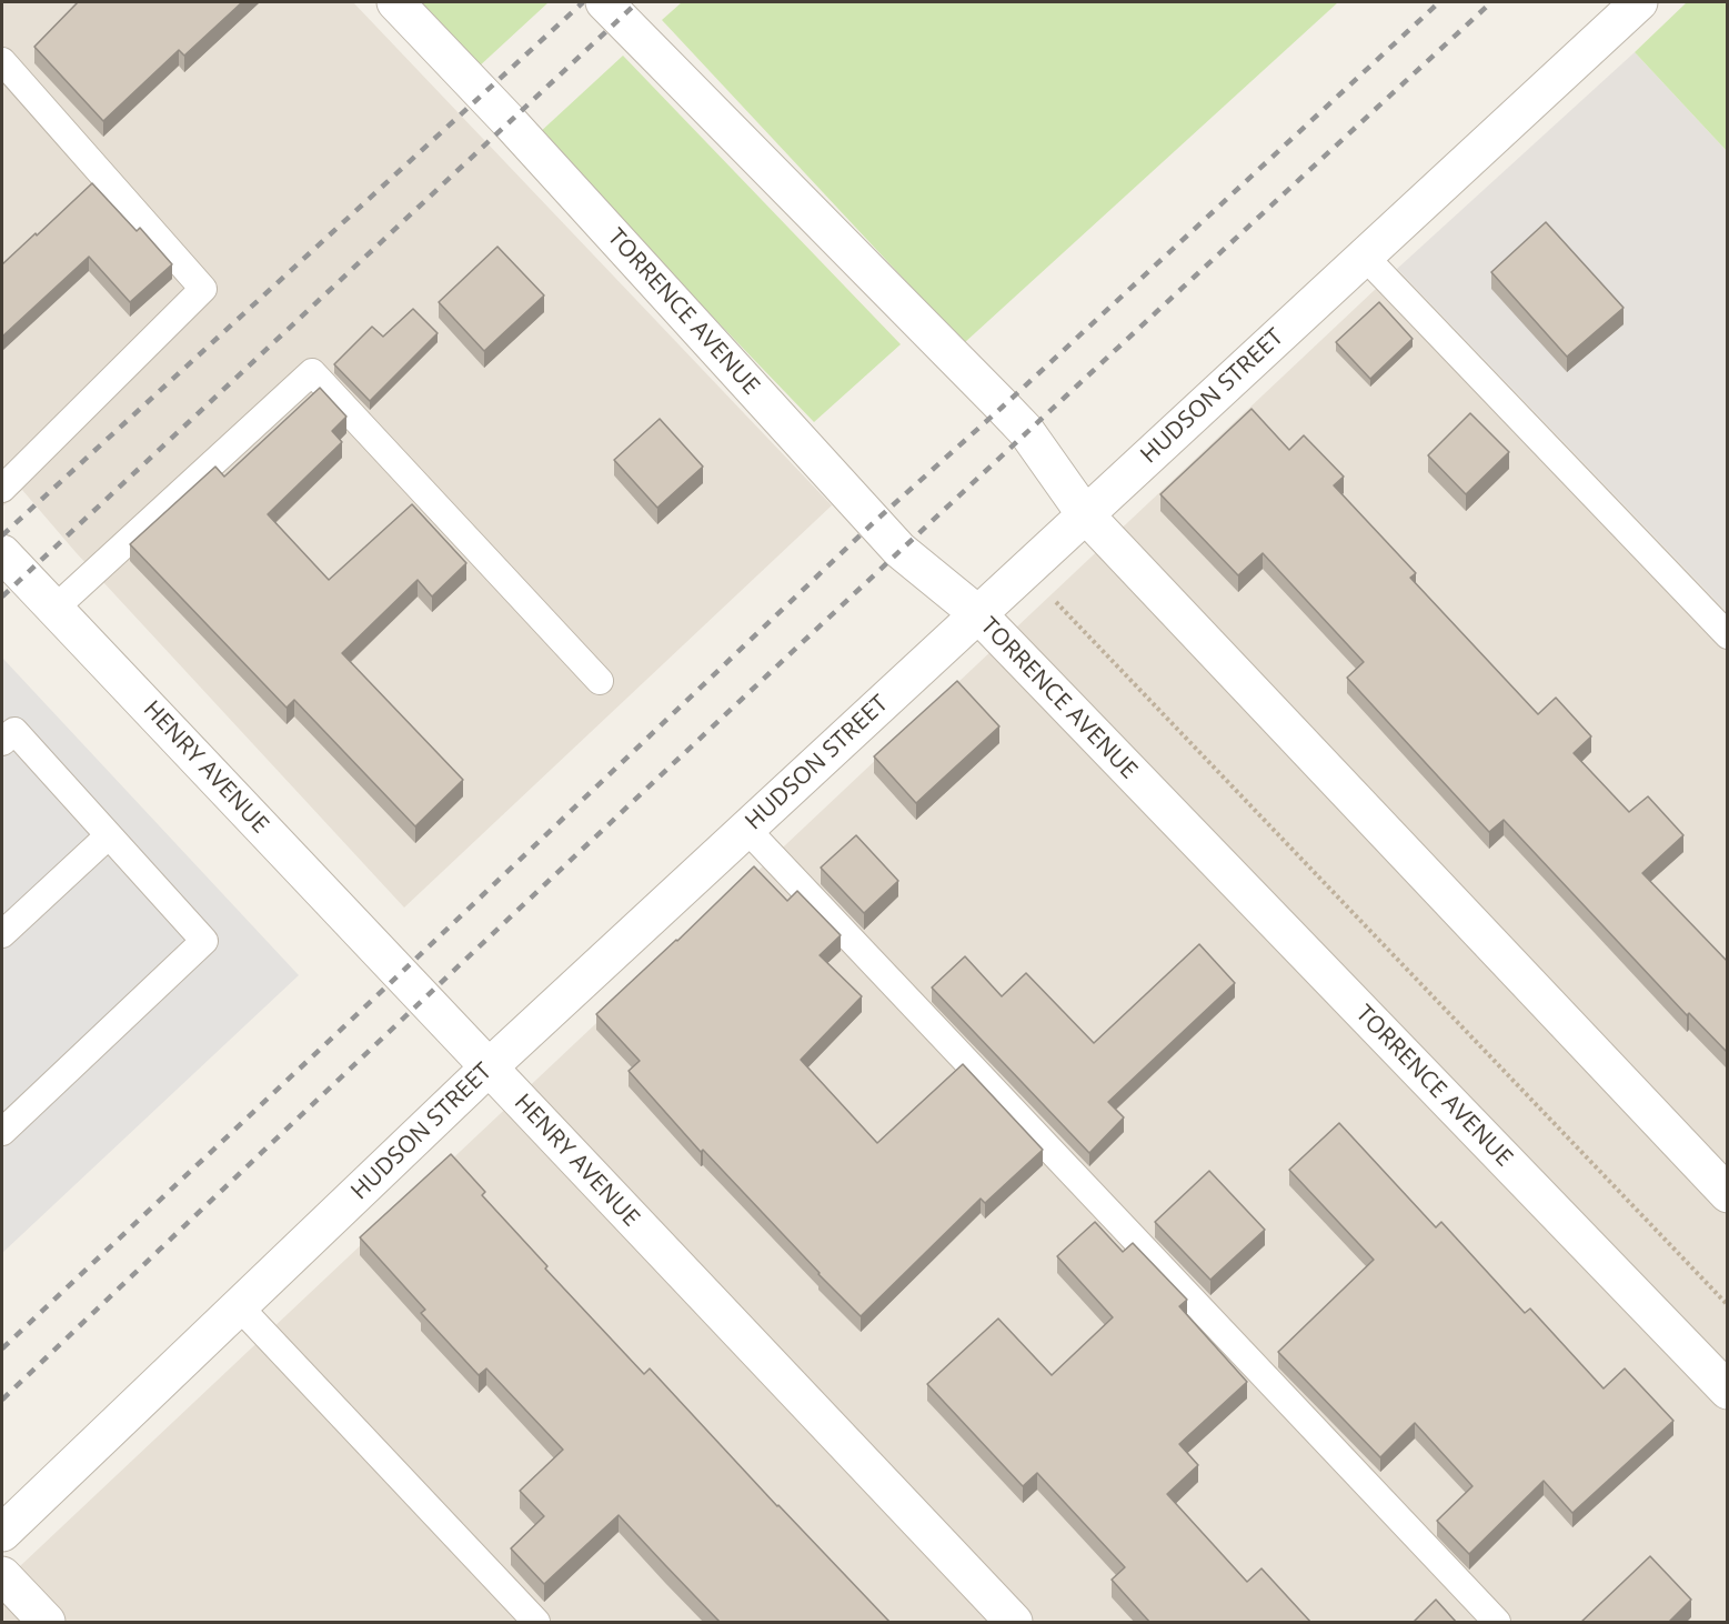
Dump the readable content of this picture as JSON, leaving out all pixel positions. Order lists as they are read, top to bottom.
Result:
{
  "streets": {
    "street": ["TORRENCE AVENUE", "HUDSON STREET", "HENRY AVENUE"]
  },
  "crossings": [
    ["TORRENCE AVENUE", "HUDSON STREET"],
    ["HUDSON STREET", "HENRY AVENUE"]
  ]
}
